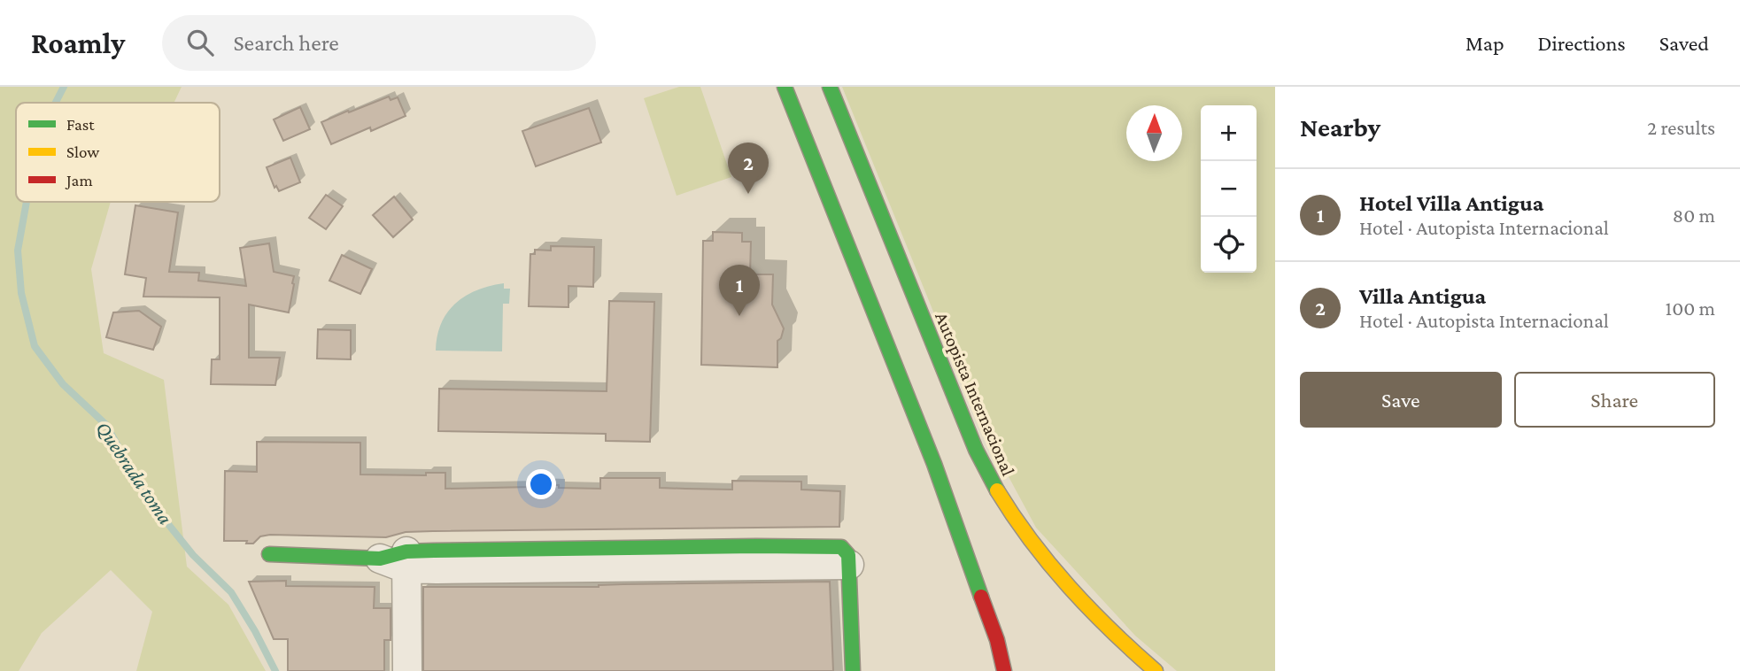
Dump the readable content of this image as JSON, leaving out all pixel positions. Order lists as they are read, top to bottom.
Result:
{
  "streets": {
    "main road": ["Autopista Internacional"]
  },
  "water": ["Quebrada toma"],
  "legend": ["Fast", "Slow", "Jam"],
  "north": "top",
  "page": {
    "header": "Roamly",
    "search": "Search here",
    "nav": ["Map", "Directions", "Saved"],
    "heading": ["Nearby", "2 results"],
    "map_buttons": ["+", "−"],
    "pins": ["2", "1"],
    "list": [
      {
        "mark": "1",
        "name": "Hotel Villa Antigua",
        "note": "Hotel · Autopista Internacional",
        "value": "80 m"
      },
      {
        "mark": "2",
        "name": "Villa Antigua",
        "note": "Hotel · Autopista Internacional",
        "value": "100 m"
      }
    ],
    "buttons": ["Save", "Share"]
  }
}
